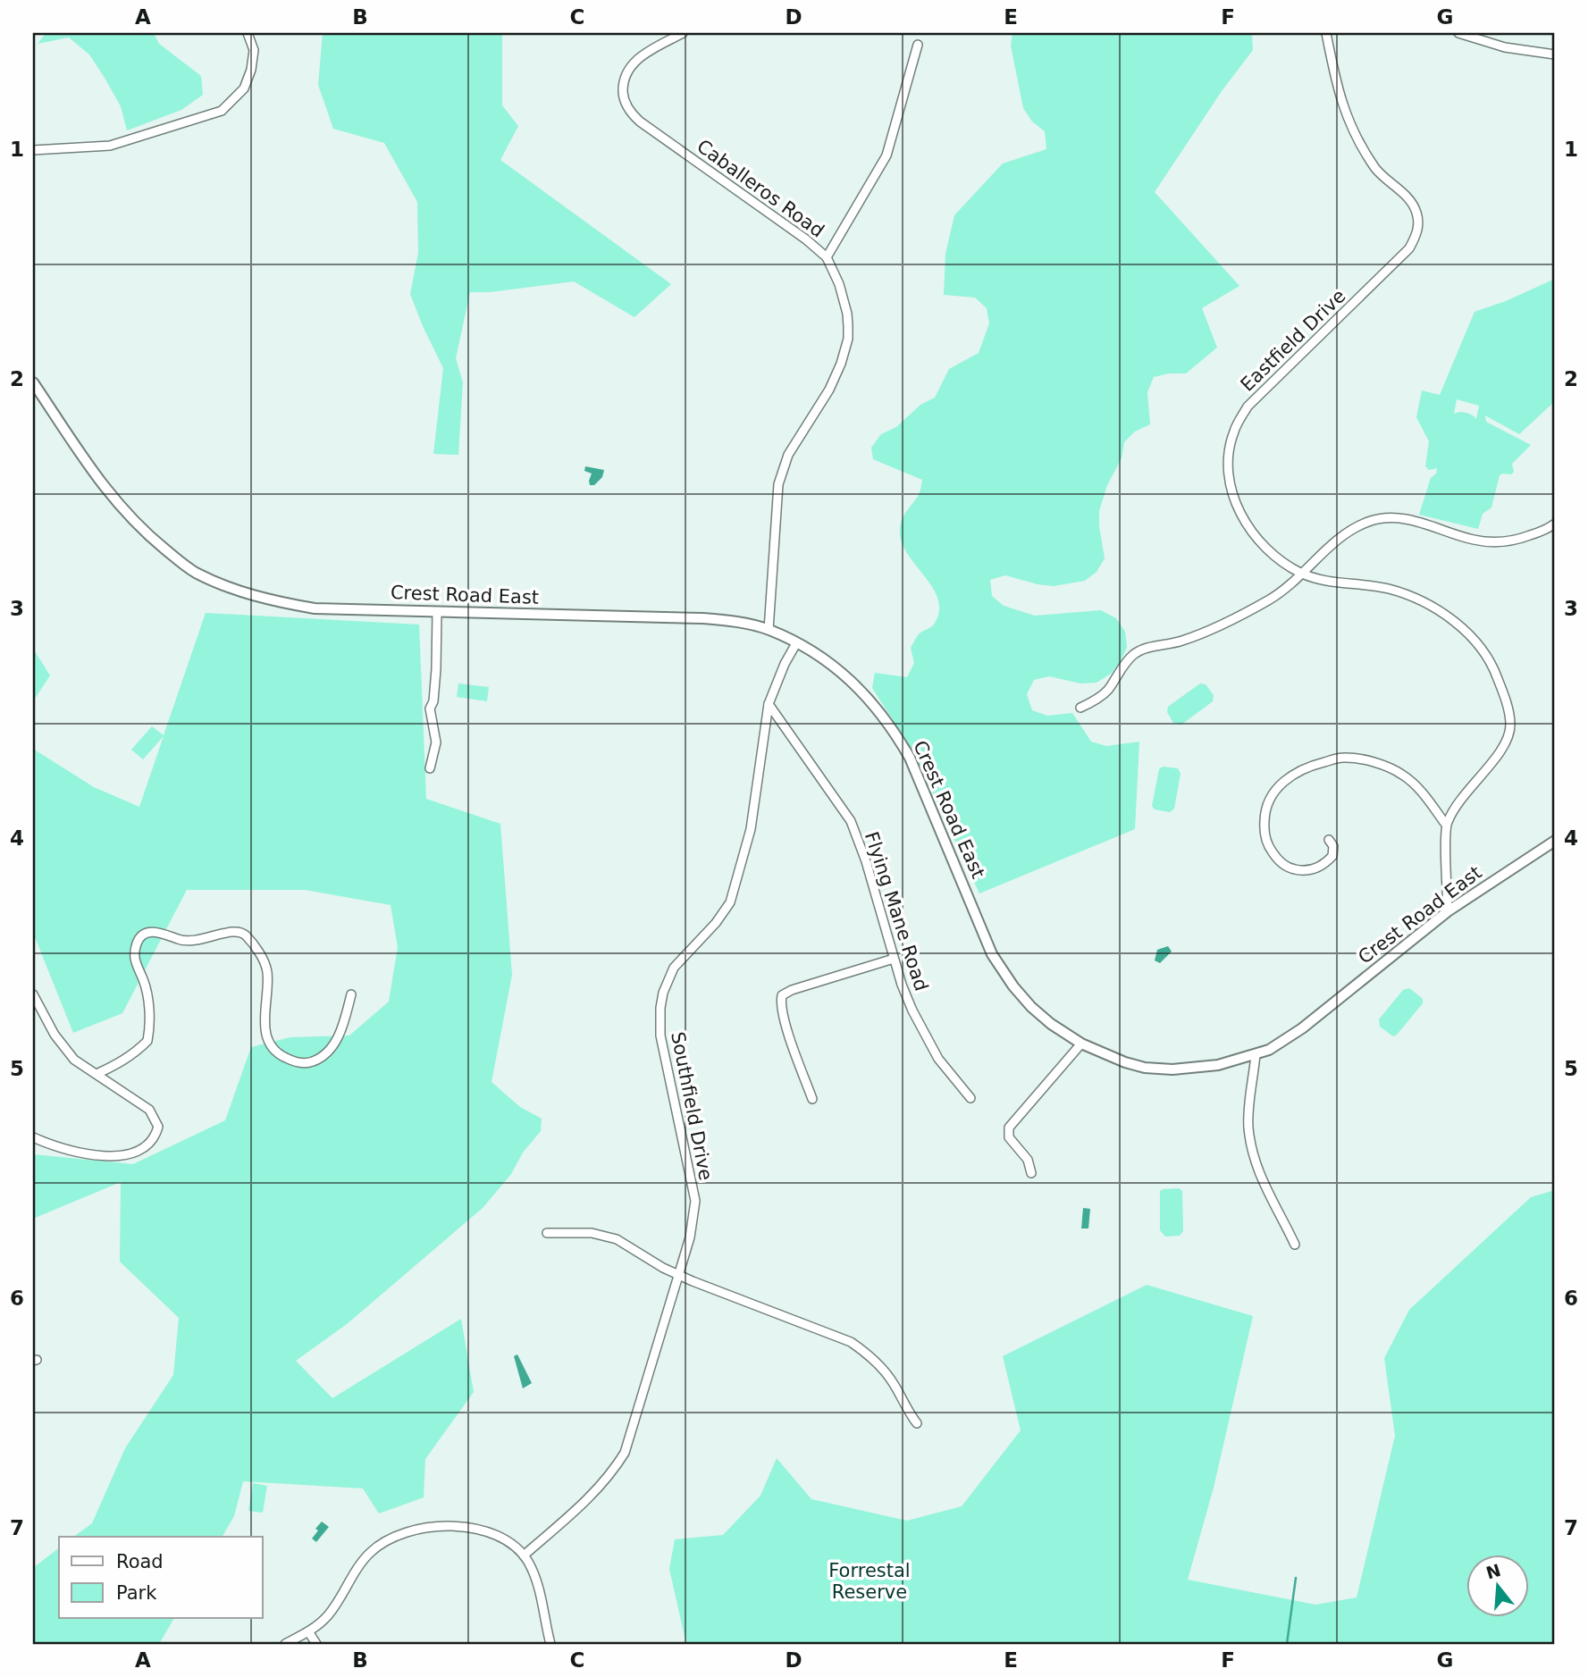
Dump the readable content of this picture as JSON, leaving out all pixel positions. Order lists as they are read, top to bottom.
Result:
{
  "streets": {
    "street": [
      "Caballeros Road",
      "Eastfield Drive",
      "Crest Road East",
      "Flying Mane Road",
      "Southfield Drive"
    ]
  },
  "crossings": [
    ["Caballeros Road", "Crest Road East"],
    ["Crest Road East", "Southfield Drive"],
    ["Flying Mane Road", "Southfield Drive"]
  ],
  "parks": ["Forrestal Reserve"],
  "legend": ["Road", "Park"],
  "north": "top",
  "grid": {
    "columns": [
      "A",
      "B",
      "C",
      "D",
      "E",
      "F",
      "G"
    ],
    "rows": [
      "1",
      "2",
      "3",
      "4",
      "5",
      "6",
      "7"
    ]
  }
}
